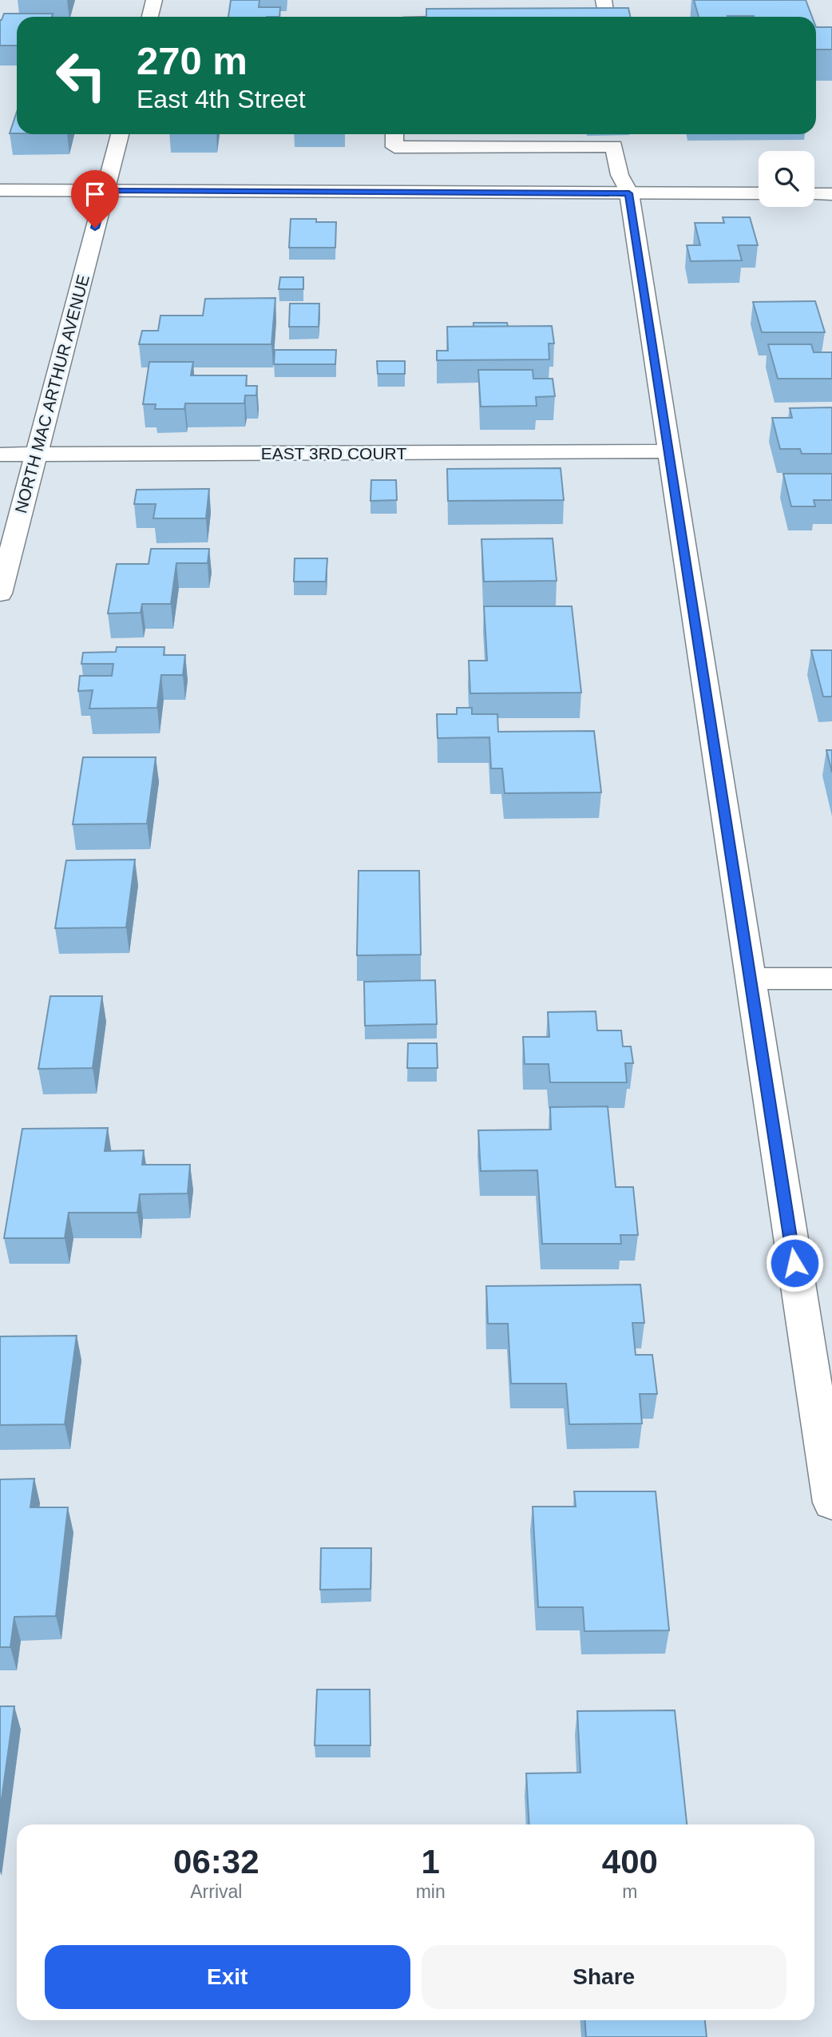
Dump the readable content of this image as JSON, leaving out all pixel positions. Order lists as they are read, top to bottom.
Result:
{
  "streets": {
    "street": ["NORTH MAC ARTHUR AVENUE", "EAST 3RD COURT"]
  },
  "crossings": [
    ["NORTH MAC ARTHUR AVENUE", "EAST 3RD COURT"]
  ],
  "page": {
    "turn": ["270 m", "East 4th Street"],
    "eta": [
      "06:32",
      "Arrival",
      "1",
      "min",
      "400",
      "m"
    ],
    "buttons": ["Exit", "Share"]
  }
}
